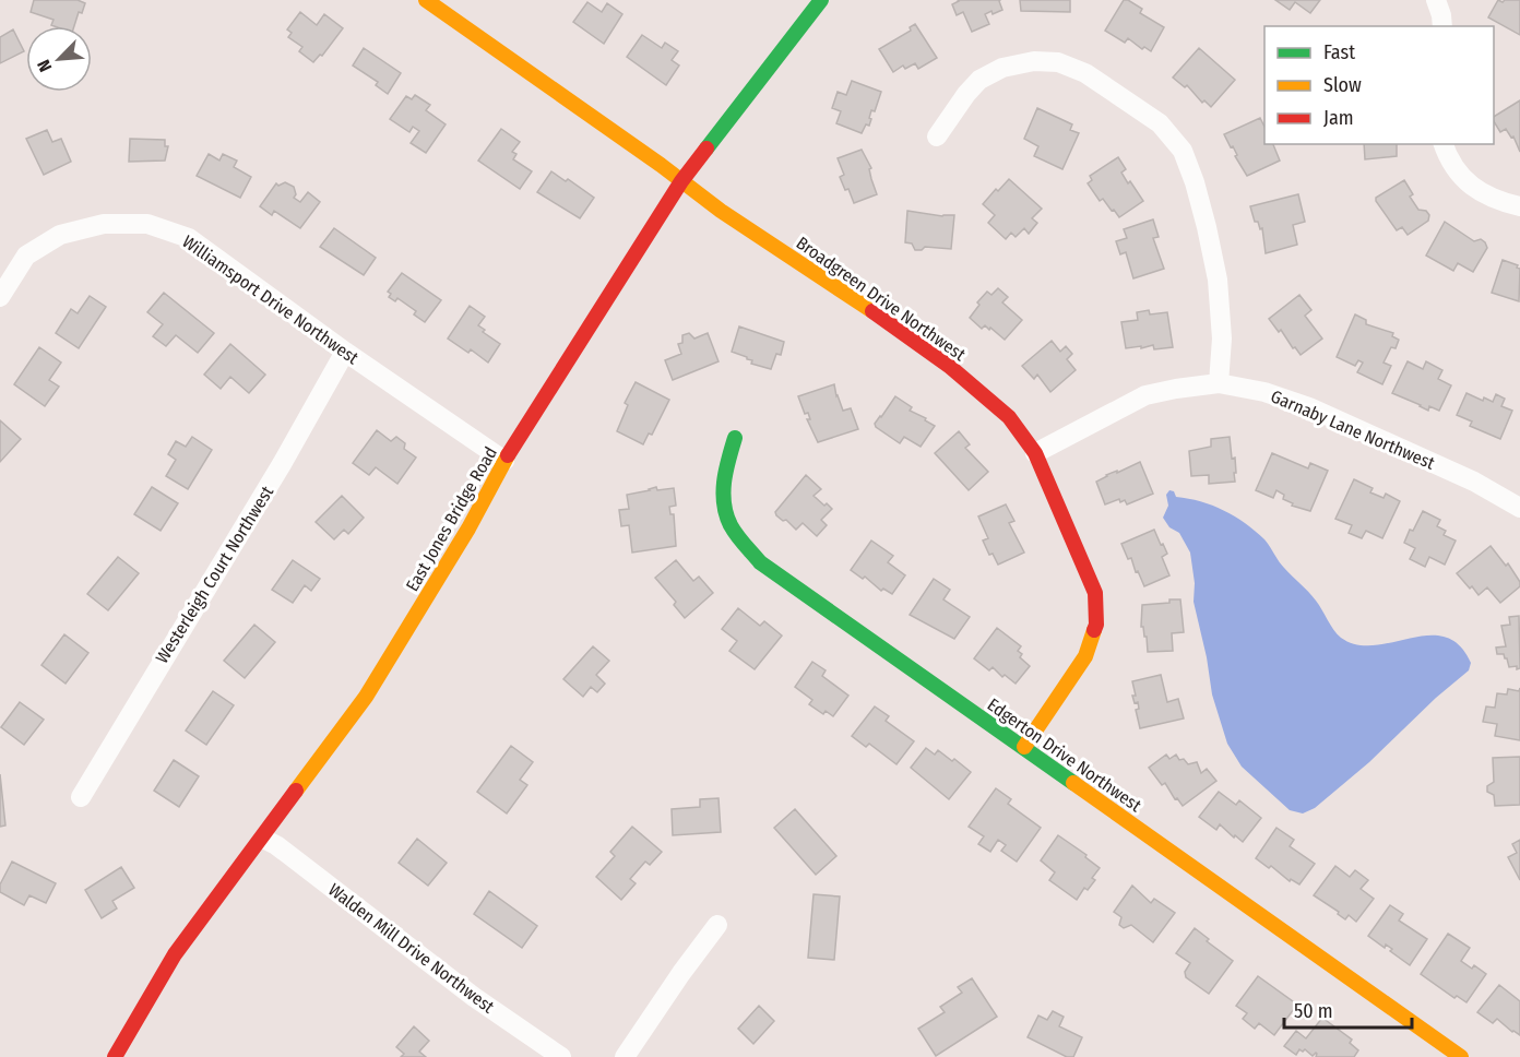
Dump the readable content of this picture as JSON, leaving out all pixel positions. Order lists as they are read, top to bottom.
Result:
{
  "streets": {
    "street": [
      "Broadgreen Drive Northwest",
      "Williamsport Drive Northwest",
      "Garnaby Lane Northwest",
      "East Jones Bridge Road",
      "Westerleigh Court Northwest",
      "Edgerton Drive Northwest",
      "Walden Mill Drive Northwest"
    ]
  },
  "crossings": [
    ["Broadgreen Drive Northwest", "Garnaby Lane Northwest"],
    ["Broadgreen Drive Northwest", "East Jones Bridge Road"],
    ["Broadgreen Drive Northwest", "Edgerton Drive Northwest"],
    ["Williamsport Drive Northwest", "East Jones Bridge Road"],
    ["Williamsport Drive Northwest", "Westerleigh Court Northwest"],
    ["East Jones Bridge Road", "Walden Mill Drive Northwest"]
  ],
  "legend": ["Fast", "Slow", "Jam"],
  "scale_bar": "50 m",
  "north": "bottom left"
}
